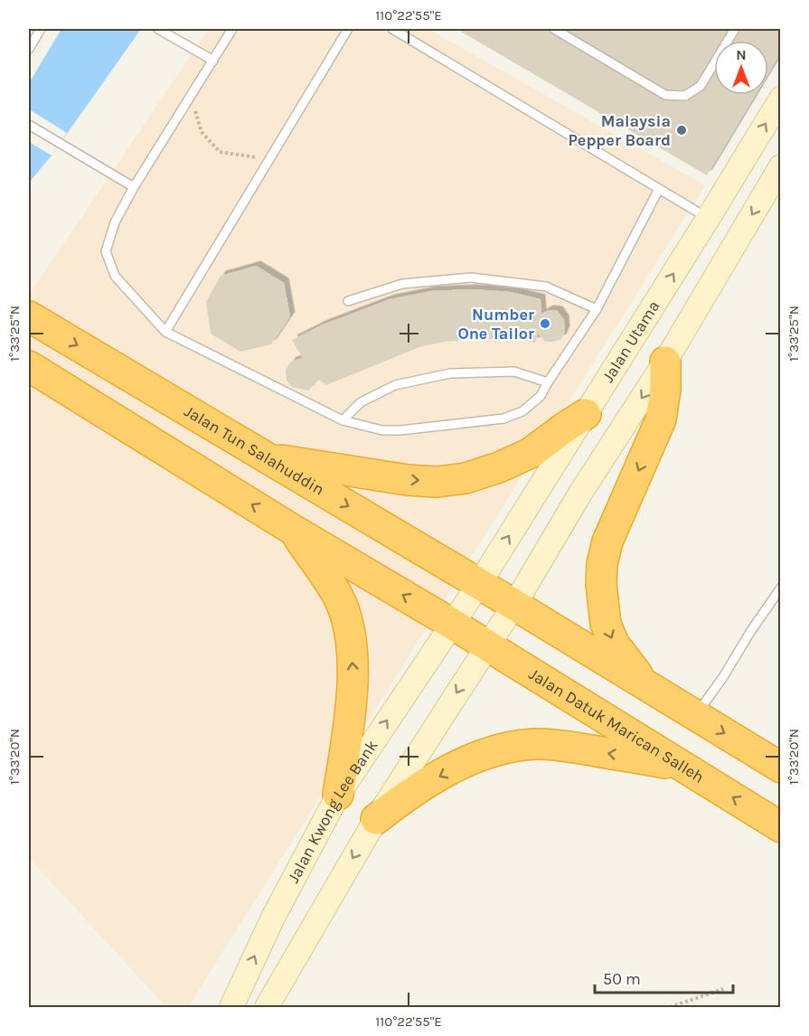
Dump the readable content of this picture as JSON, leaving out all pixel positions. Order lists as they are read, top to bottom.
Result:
{
  "streets": {
    "highway": ["Jalan Tun Salahuddin", "Jalan Datuk Marican Salleh"],
    "main road": ["Jalan Utama", "Jalan Kwong Lee Bank"]
  },
  "crossings": [
    ["Jalan Utama", "Jalan Tun Salahuddin"],
    ["Jalan Utama", "Jalan Kwong Lee Bank"],
    ["Jalan Tun Salahuddin", "Jalan Kwong Lee Bank"],
    ["Jalan Datuk Marican Salleh", "Jalan Kwong Lee Bank"]
  ],
  "places": ["Malaysia Pepper Board", "Number One Tailor"],
  "scale_bar": "50 m",
  "north": "top",
  "coordinates": ["110°22'55\"E", "1°33'25\"N", "1°33'20\"N"]
}
